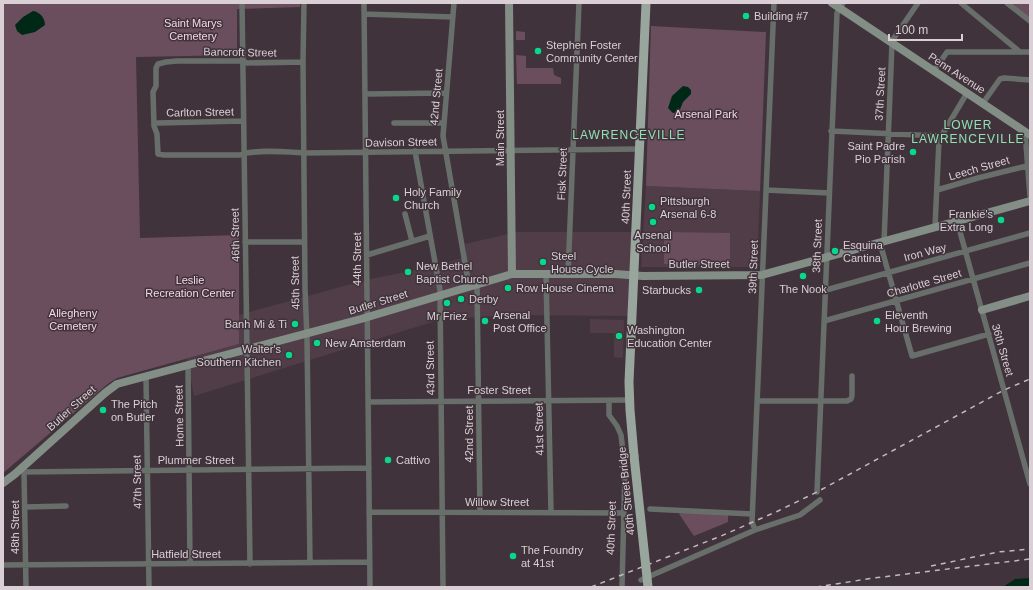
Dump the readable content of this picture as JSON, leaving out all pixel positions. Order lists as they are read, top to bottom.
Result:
{
  "streets": {
    "main road": [
      "Penn Avenue",
      "Main Street",
      "40th Street",
      "Butler Street",
      "40th Street Bridge"
    ],
    "street": [
      "Bancroft Street",
      "37th Street",
      "42nd Street",
      "Carlton Street",
      "Davison Street",
      "Leech Street",
      "Fisk Street",
      "46th Street",
      "38th Street",
      "Iron Way",
      "44th Street",
      "39th Street",
      "45th Street",
      "Charlotte Street",
      "36th Street",
      "43rd Street",
      "Foster Street",
      "Home Street",
      "41st Street",
      "Plummer Street",
      "47th Street",
      "Willow Street",
      "48th Street",
      "Hatfield Street"
    ]
  },
  "crossings": [
    ["Bancroft Street", "Davison Street"],
    ["Bancroft Street", "46th Street"],
    ["Bancroft Street", "45th Street"],
    ["Penn Avenue", "37th Street"],
    ["Penn Avenue", "38th Street"],
    ["37th Street", "Iron Way"],
    ["37th Street", "Butler Street"],
    ["37th Street", "Charlotte Street"],
    ["37th Street", "36th Street"],
    ["42nd Street", "Davison Street"],
    ["42nd Street", "Butler Street"],
    ["42nd Street", "Foster Street"],
    ["42nd Street", "Willow Street"],
    ["Carlton Street", "46th Street"],
    ["Main Street", "Davison Street"],
    ["Main Street", "Butler Street"],
    ["Davison Street", "Fisk Street"],
    ["Davison Street", "40th Street"],
    ["Davison Street", "46th Street"],
    ["Davison Street", "44th Street"],
    ["Davison Street", "45th Street"],
    ["Davison Street", "43rd Street"],
    ["Fisk Street", "Butler Street"],
    ["40th Street", "Butler Street"],
    ["40th Street", "Foster Street"],
    ["40th Street", "40th Street Bridge"],
    ["40th Street", "Willow Street"],
    ["46th Street", "Butler Street"],
    ["46th Street", "Plummer Street"],
    ["46th Street", "Hatfield Street"],
    ["38th Street", "Iron Way"],
    ["38th Street", "Butler Street"],
    ["38th Street", "Charlotte Street"],
    ["Iron Way", "36th Street"],
    ["44th Street", "Butler Street"],
    ["44th Street", "Foster Street"],
    ["44th Street", "Plummer Street"],
    ["44th Street", "Willow Street"],
    ["44th Street", "Hatfield Street"],
    ["Butler Street", "39th Street"],
    ["Butler Street", "45th Street"],
    ["Butler Street", "36th Street"],
    ["Butler Street", "43rd Street"],
    ["Butler Street", "Home Street"],
    ["Butler Street", "41st Street"],
    ["Butler Street", "Plummer Street"],
    ["Butler Street", "47th Street"],
    ["Butler Street", "48th Street"],
    ["45th Street", "Plummer Street"],
    ["45th Street", "Hatfield Street"],
    ["Charlotte Street", "36th Street"],
    ["43rd Street", "Foster Street"],
    ["43rd Street", "Willow Street"],
    ["Foster Street", "41st Street"],
    ["Foster Street", "40th Street Bridge"],
    ["Home Street", "Plummer Street"],
    ["Home Street", "Hatfield Street"],
    ["41st Street", "Willow Street"],
    ["Plummer Street", "47th Street"],
    ["Plummer Street", "48th Street"],
    ["47th Street", "Hatfield Street"],
    ["48th Street", "Hatfield Street"]
  ],
  "districts": ["LOWER LAWRENCEVILLE", "LAWRENCEVILLE"],
  "parks": [
    "Saint Marys Cemetery",
    "Arsenal Park",
    "Leslie Recreation Center",
    "Allegheny Cemetery"
  ],
  "places": [
    "Building #7",
    "Stephen Foster Community Center",
    "Saint Padre Pio Parish",
    "Holy Family Church",
    "Pittsburgh Arsenal 6-8",
    "Frankie's Extra Long",
    "Arsenal School",
    "Esquina Cantina",
    "Steel House Cycle",
    "New Bethel Baptist Church",
    "The Nook",
    "Row House Cinema",
    "Starbucks",
    "Derby",
    "Mr Friez",
    "Arsenal Post Office",
    "Eleventh Hour Brewing",
    "Banh Mi & Ti",
    "Washington Education Center",
    "New Amsterdam",
    "Walter's Southern Kitchen",
    "The Pitch on Butler",
    "Cattivo",
    "The Foundry at 41st"
  ],
  "scale_bar": "100 m"
}
